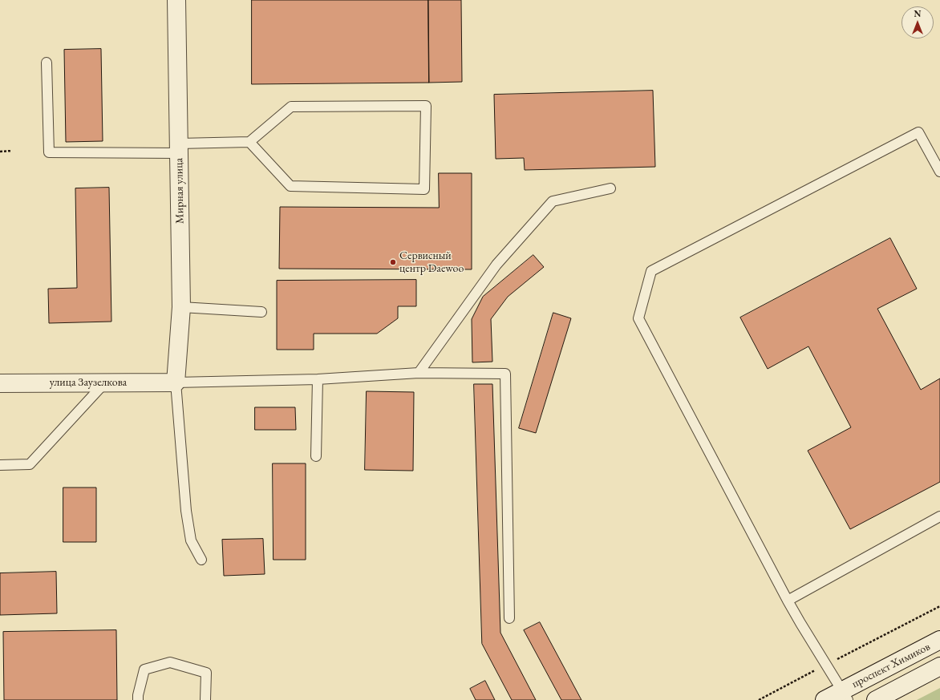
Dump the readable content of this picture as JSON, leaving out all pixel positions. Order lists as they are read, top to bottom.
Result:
{
  "streets": {
    "street": ["Мирная улица", "улица Заузелкова", "проспект Химиков"]
  },
  "crossings": [
    ["Мирная улица", "улица Заузелкова"]
  ],
  "places": ["Сервисный центр Daewoo"],
  "north": "top"
}
